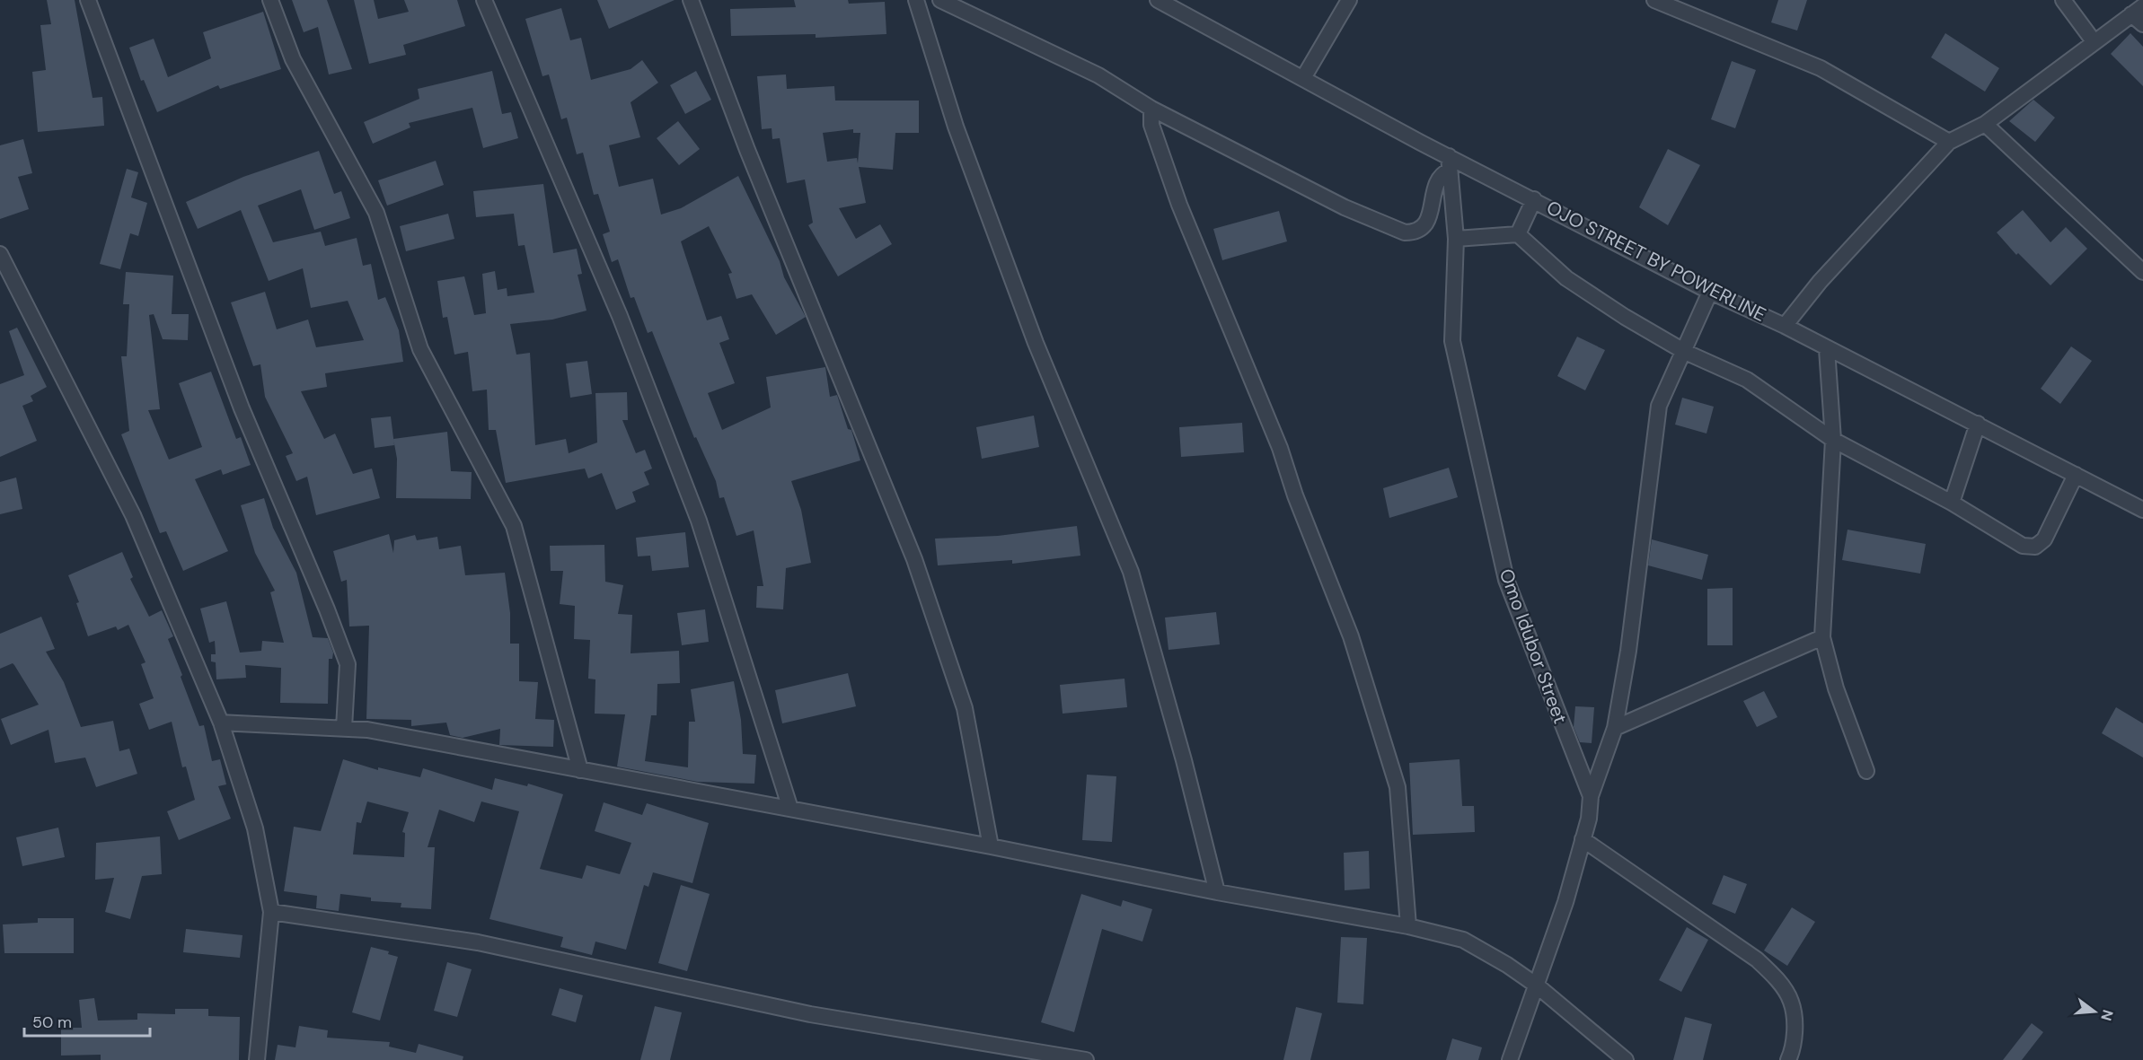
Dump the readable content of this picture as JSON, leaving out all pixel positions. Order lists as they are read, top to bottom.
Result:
{
  "streets": {
    "street": ["OJO STREET BY POWERLINE", "Omo Idubor Street"]
  },
  "crossings": [
    ["OJO STREET BY POWERLINE", "Omo Idubor Street"]
  ],
  "scale_bar": "50 m",
  "north": "right"
}
